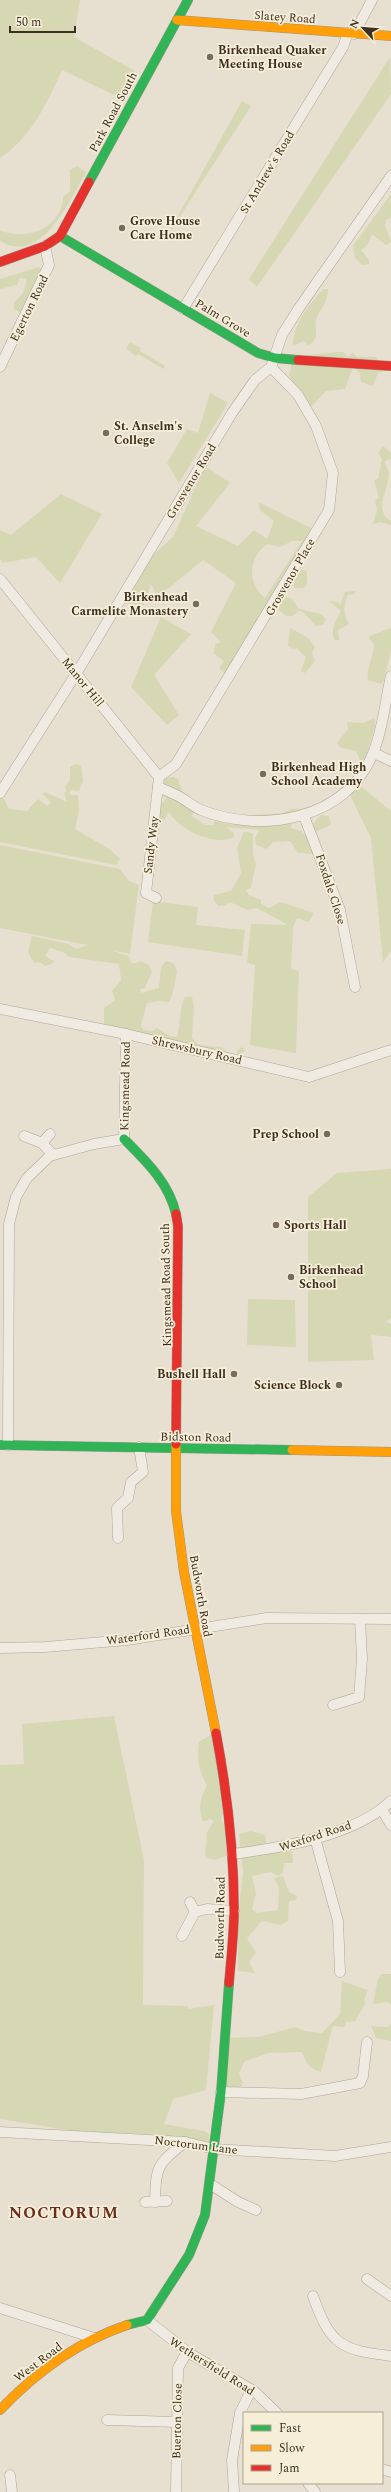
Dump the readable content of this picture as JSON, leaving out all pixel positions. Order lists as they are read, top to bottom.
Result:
{
  "streets": {
    "street": [
      "Slatey Road",
      "Park Road South",
      "St Andrew's Road",
      "Egerton Road",
      "Palm Grove",
      "Grosvenor Road",
      "Grosvenor Place",
      "Manor Hill",
      "Sandy Way",
      "Foxdale Close",
      "Shrewsbury Road",
      "Kingsmead Road",
      "Kingsmead Road South",
      "Bidston Road",
      "Budworth Road",
      "Waterford Road",
      "Wexford Road",
      "Noctorum Lane",
      "West Road",
      "Wethersfield Road",
      "Buerton Close"
    ]
  },
  "crossings": [
    ["Slatey Road", "Park Road South"],
    ["Slatey Road", "St Andrew's Road"],
    ["Park Road South", "Palm Grove"],
    ["St Andrew's Road", "Palm Grove"],
    ["Palm Grove", "Grosvenor Road"],
    ["Palm Grove", "Grosvenor Place"],
    ["Grosvenor Road", "Grosvenor Place"],
    ["Grosvenor Road", "Manor Hill"],
    ["Grosvenor Place", "Manor Hill"],
    ["Shrewsbury Road", "Kingsmead Road"],
    ["Kingsmead Road", "Kingsmead Road South"],
    ["Kingsmead Road South", "Bidston Road"],
    ["Kingsmead Road South", "Budworth Road"],
    ["Bidston Road", "Budworth Road"],
    ["Budworth Road", "Waterford Road"],
    ["Budworth Road", "Wexford Road"],
    ["Budworth Road", "Noctorum Lane"],
    ["Budworth Road", "Wethersfield Road"],
    ["Wethersfield Road", "Buerton Close"]
  ],
  "districts": ["NOCTORUM"],
  "places": [
    "Birkenhead Quaker Meeting House",
    "Grove House Care Home",
    "St. Anselm's College",
    "Birkenhead Carmelite Monastery",
    "Birkenhead High School Academy",
    "Prep School",
    "Sports Hall",
    "Birkenhead School",
    "Bushell Hall",
    "Science Block"
  ],
  "legend": ["Fast", "Slow", "Jam"],
  "scale_bar": "50 m",
  "north": "top left"
}
